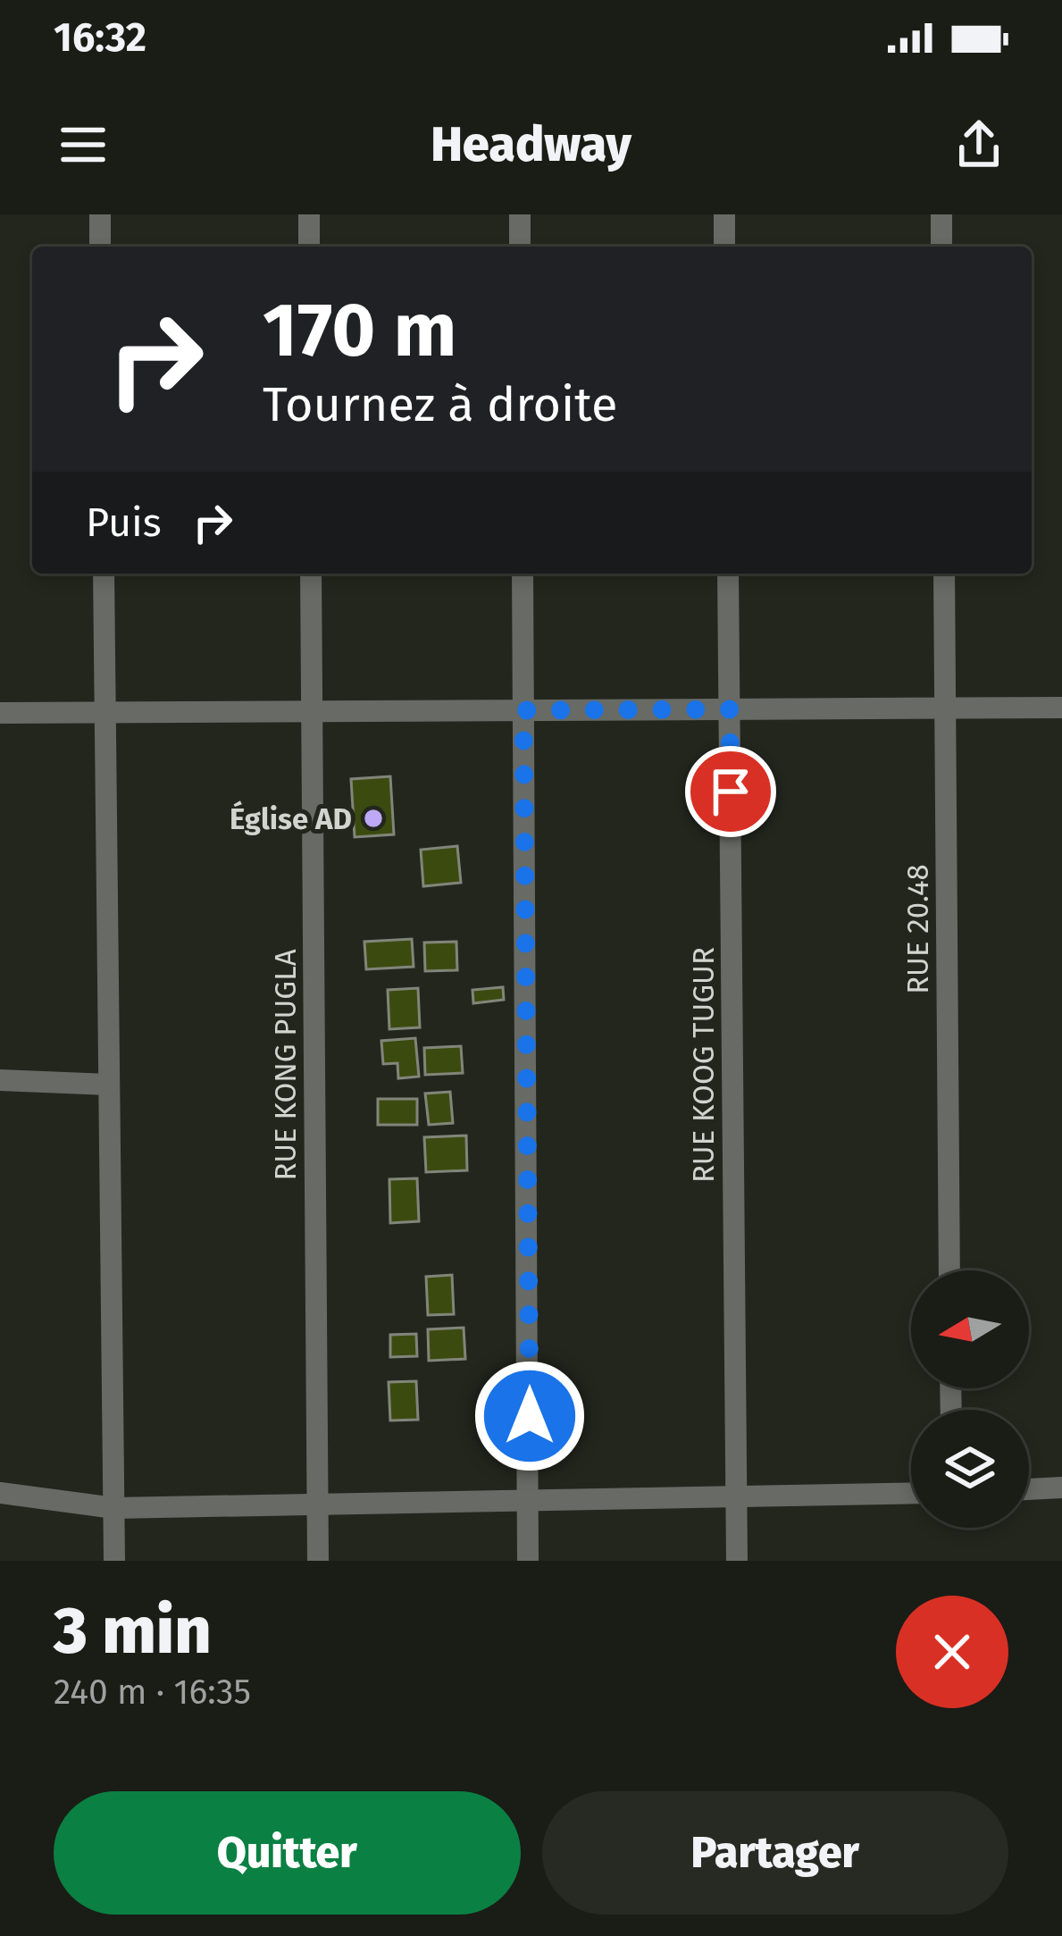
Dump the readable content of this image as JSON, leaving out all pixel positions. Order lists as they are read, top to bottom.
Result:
{
  "streets": {
    "street": ["RUE 20.48", "RUE KONG PUGLA", "RUE KOOG TUGUR"]
  },
  "places": ["Église AD"],
  "north": "left",
  "page": {
    "status": "16:32",
    "header": "Headway",
    "turn": ["170 m", "Tournez à droite"],
    "then": "Puis",
    "heading": ["3 min", "240 m · 16:35"],
    "buttons": ["Quitter", "Partager"]
  }
}
